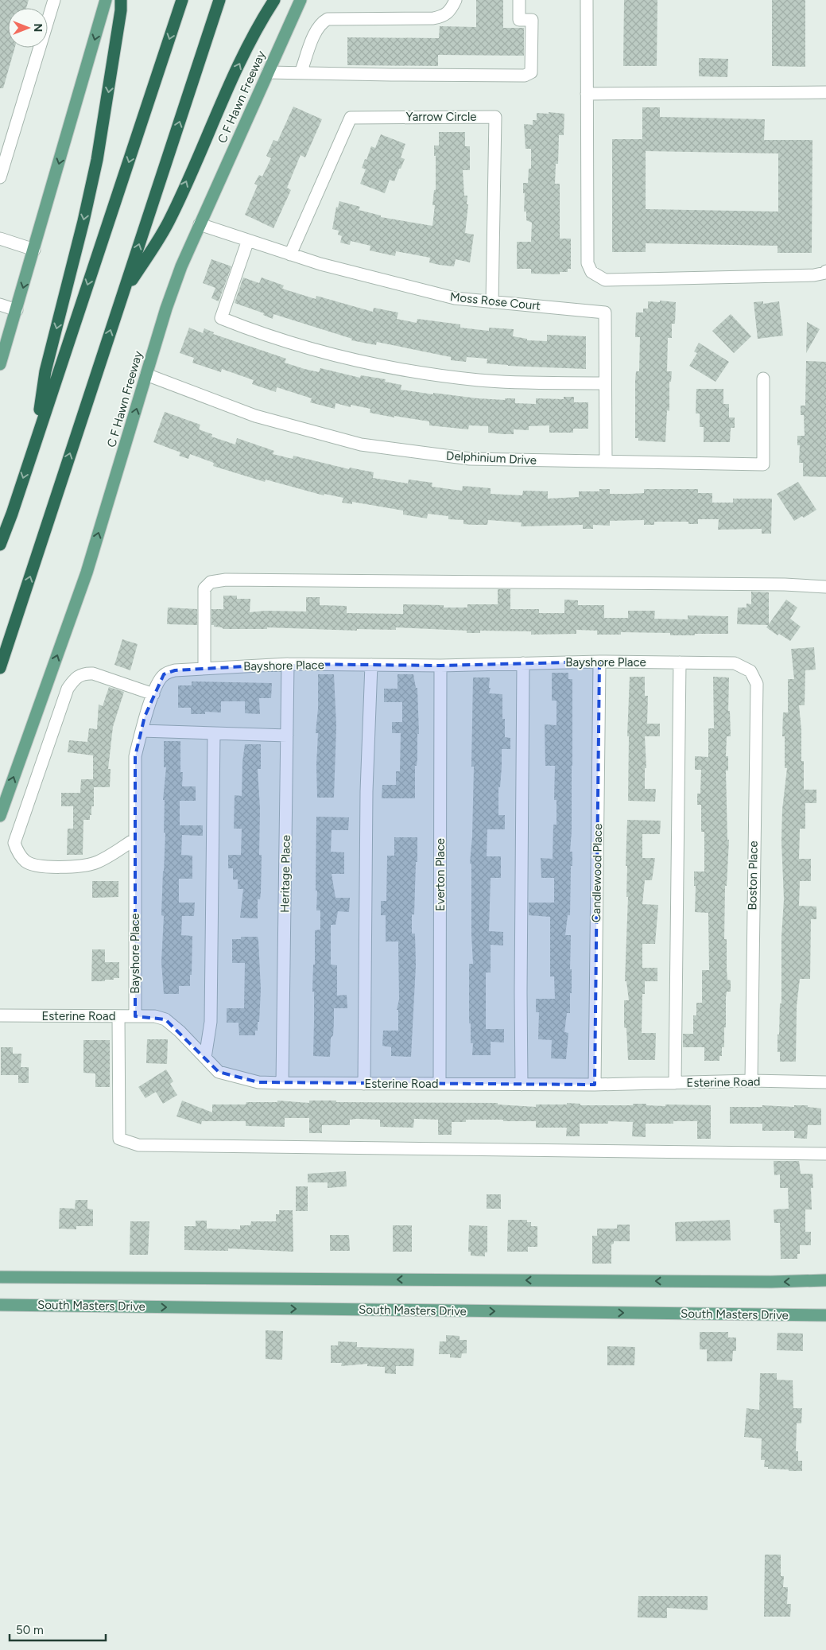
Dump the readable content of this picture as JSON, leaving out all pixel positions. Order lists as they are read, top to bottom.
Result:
{
  "streets": {
    "main road": ["C F Hawn Freeway", "South Masters Drive"],
    "street": [
      "Yarrow Circle",
      "Moss Rose Court",
      "Delphinium Drive",
      "Bayshore Place",
      "Candlewood Place",
      "Heritage Place",
      "Everton Place",
      "Boston Place",
      "Esterine Road"
    ]
  },
  "crossings": [
    ["C F Hawn Freeway", "Moss Rose Court"],
    ["C F Hawn Freeway", "Delphinium Drive"],
    ["Yarrow Circle", "Moss Rose Court"],
    ["Moss Rose Court", "Delphinium Drive"],
    ["Bayshore Place", "Candlewood Place"],
    ["Bayshore Place", "Heritage Place"],
    ["Bayshore Place", "Everton Place"],
    ["Bayshore Place", "Boston Place"],
    ["Bayshore Place", "Esterine Road"],
    ["Candlewood Place", "Esterine Road"],
    ["Heritage Place", "Esterine Road"],
    ["Everton Place", "Esterine Road"],
    ["Boston Place", "Esterine Road"]
  ],
  "one_way": ["C F Hawn Freeway"],
  "scale_bar": "50 m",
  "north": "right"
}
